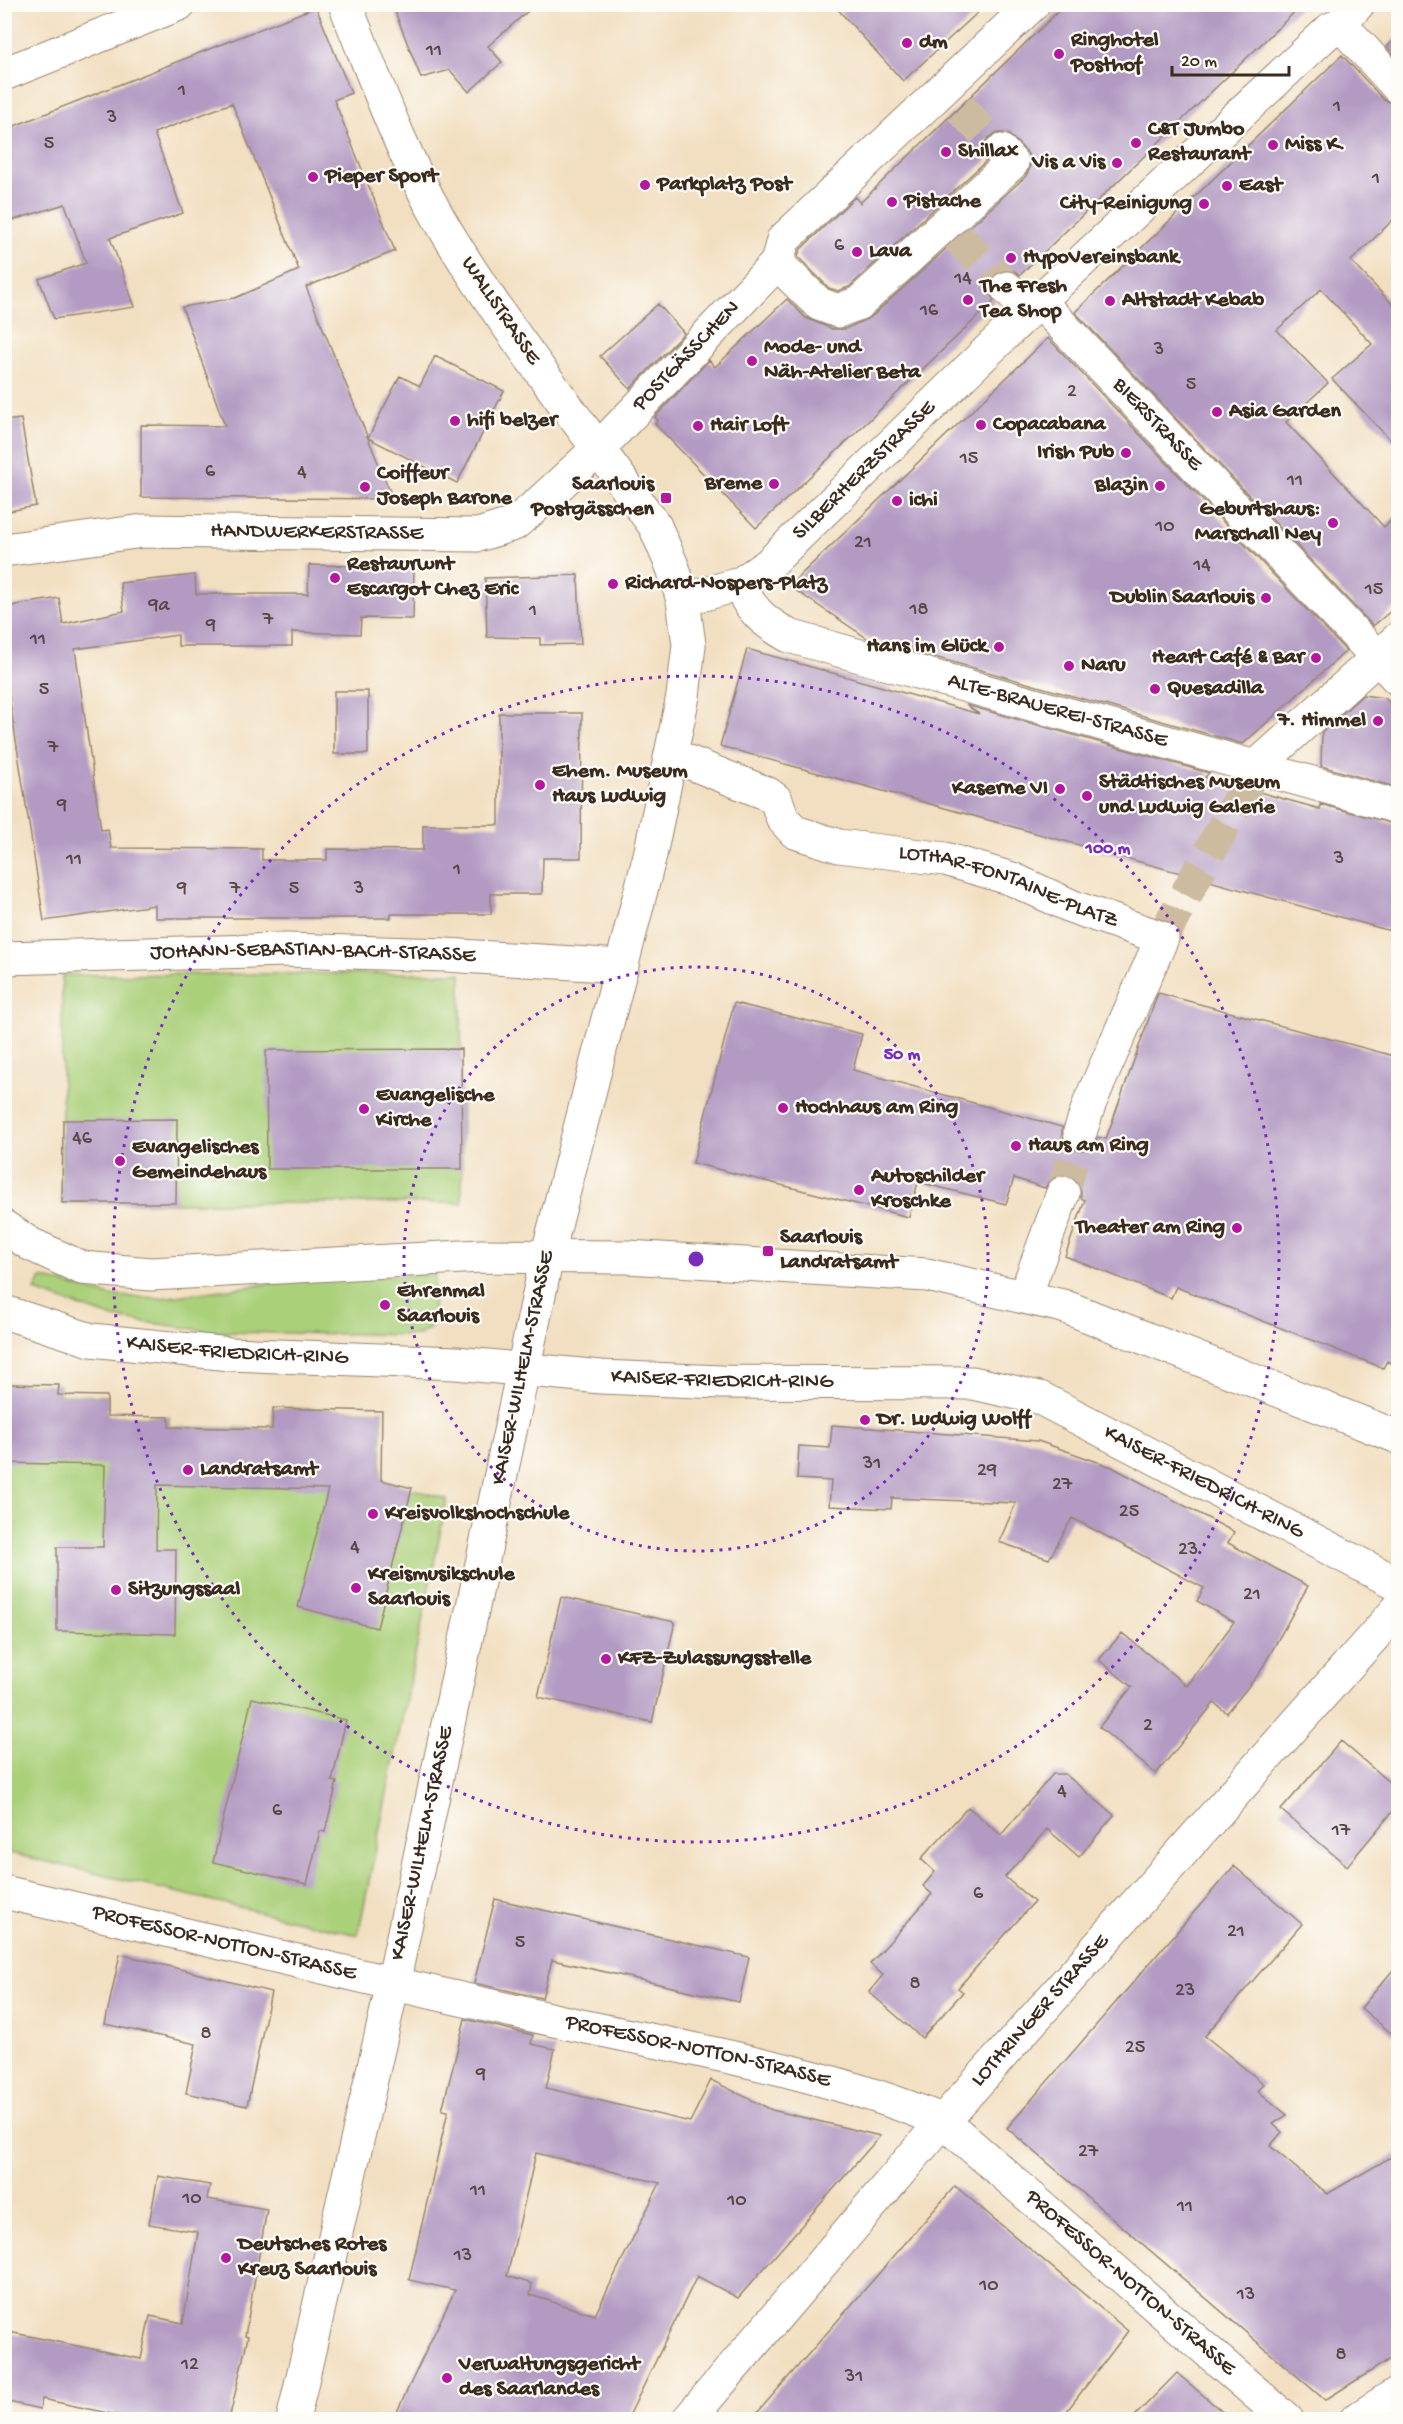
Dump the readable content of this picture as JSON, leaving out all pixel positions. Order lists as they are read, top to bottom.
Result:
{
  "streets": {
    "street": [
      "WALLSTRASSE",
      "POSTGÄSSCHEN",
      "BIERSTRASSE",
      "SILBERHERZSTRASSE",
      "HANDWERKERSTRASSE",
      "ALTE-BRAUEREI-STRASSE",
      "LOTHAR-FONTAINE-PLATZ",
      "JOHANN-SEBASTIAN-BACH-STRASSE",
      "KAISER-FRIEDRICH-RING",
      "KAISER-WILHELM-STRASSE",
      "PROFESSOR-NOTTON-STRASSE",
      "LOTHRINGER STRASSE"
    ]
  },
  "crossings": [
    ["WALLSTRASSE", "POSTGÄSSCHEN"],
    ["WALLSTRASSE", "SILBERHERZSTRASSE"],
    ["WALLSTRASSE", "HANDWERKERSTRASSE"],
    ["WALLSTRASSE", "KAISER-WILHELM-STRASSE"],
    ["POSTGÄSSCHEN", "HANDWERKERSTRASSE"],
    ["BIERSTRASSE", "SILBERHERZSTRASSE"],
    ["SILBERHERZSTRASSE", "ALTE-BRAUEREI-STRASSE"],
    ["SILBERHERZSTRASSE", "KAISER-WILHELM-STRASSE"],
    ["LOTHAR-FONTAINE-PLATZ", "KAISER-WILHELM-STRASSE"],
    ["JOHANN-SEBASTIAN-BACH-STRASSE", "KAISER-WILHELM-STRASSE"],
    ["KAISER-FRIEDRICH-RING", "KAISER-WILHELM-STRASSE"],
    ["KAISER-WILHELM-STRASSE", "PROFESSOR-NOTTON-STRASSE"],
    ["PROFESSOR-NOTTON-STRASSE", "LOTHRINGER STRASSE"]
  ],
  "places": {
    "other": [
      "dm",
      "Ringhotel Posthof",
      "C&T Jumbo Restaurant",
      "Miss K.",
      "Shillax",
      "Vis a Vis",
      "Pieper Sport",
      "Parkplatz Post",
      "East",
      "Pistache",
      "City-Reinigung",
      "Lava",
      "HypoVereinsbank",
      "The Fresh Tea Shop",
      "Altstadt Kebab",
      "Mode- und Näh-Atelier Beta",
      "Asia Garden",
      "hifi belzer",
      "Copacabana",
      "Hair Loft",
      "Irish Pub",
      "Breme",
      "Blazin",
      "Coiffeur Joseph Barone",
      "ichi",
      "Geburtshaus: Marschall Ney",
      "Restaurwnt Escargot Chez Eric",
      "Richard-Nospers-Platz",
      "Dublin Saarlouis",
      "Hans im Glück",
      "Heart Café & Bar",
      "Naru",
      "Quesadilla",
      "7. Himmel",
      "Ehem. Museum Haus Ludwig",
      "Kaserne VI",
      "Städtisches Museum und Ludwig Galerie",
      "Hochhaus am Ring",
      "Evangelische Kirche",
      "Haus am Ring",
      "Evangelisches Gemeindehaus",
      "Autoschilder Kroschke",
      "Theater am Ring",
      "Ehrenmal Saarlouis",
      "Dr. Ludwig Wolff",
      "Landratsamt",
      "Kreisvolkshochschule",
      "Kreismusikschule Saarlouis",
      "Sitzungssaal",
      "KFZ-Zulassungsstelle",
      "Deutsches Rotes Kreuz Saarlouis",
      "Verwaltungsgericht des Saarlandes"
    ],
    "transit": ["Saarlouis Postgässchen", "Saarlouis Landratsamt"]
  },
  "house_numbers": [
    "11",
    "1",
    "1",
    "3",
    "5",
    "1",
    "6",
    "14",
    "16",
    "3",
    "5",
    "2",
    "15",
    "6",
    "4",
    "11",
    "10",
    "21",
    "14",
    "15",
    "9a",
    "18",
    "1",
    "7",
    "9",
    "11",
    "5",
    "7",
    "9",
    "3",
    "11",
    "1",
    "9",
    "7",
    "5",
    "3",
    "46",
    "31",
    "29",
    "27",
    "25",
    "4",
    "23",
    "21",
    "2",
    "4",
    "6",
    "17",
    "6",
    "21",
    "5",
    "8",
    "23",
    "8",
    "25",
    "9",
    "27",
    "11",
    "10",
    "10",
    "11",
    "13",
    "10",
    "13",
    "8",
    "12",
    "31"
  ],
  "scale_bar": "20 m",
  "rings": ["100 m", "50 m"]
}
